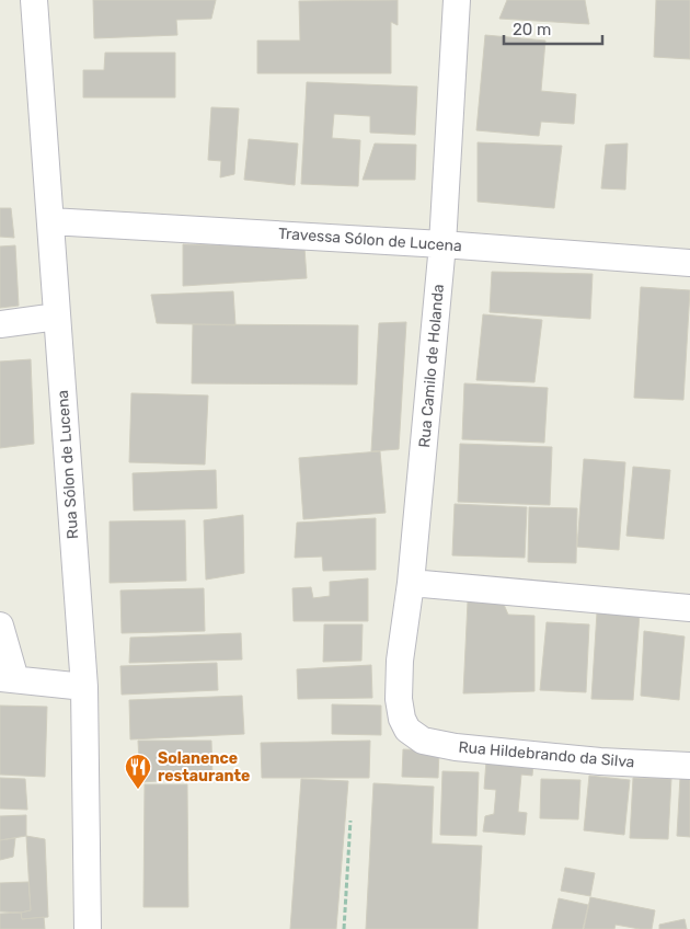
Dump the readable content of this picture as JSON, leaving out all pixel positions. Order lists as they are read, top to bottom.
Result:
{
  "streets": {
    "street": [
      "Travessa Sólon de Lucena",
      "Rua Camilo de Holanda",
      "Rua Sólon de Lucena",
      "Rua Hildebrando da Silva"
    ]
  },
  "crossings": [
    ["Travessa Sólon de Lucena", "Rua Camilo de Holanda"],
    ["Travessa Sólon de Lucena", "Rua Sólon de Lucena"],
    ["Rua Camilo de Holanda", "Rua Hildebrando da Silva"]
  ],
  "places": {
    "restaurant": ["Solanence restaurante"]
  },
  "scale_bar": "20 m"
}
